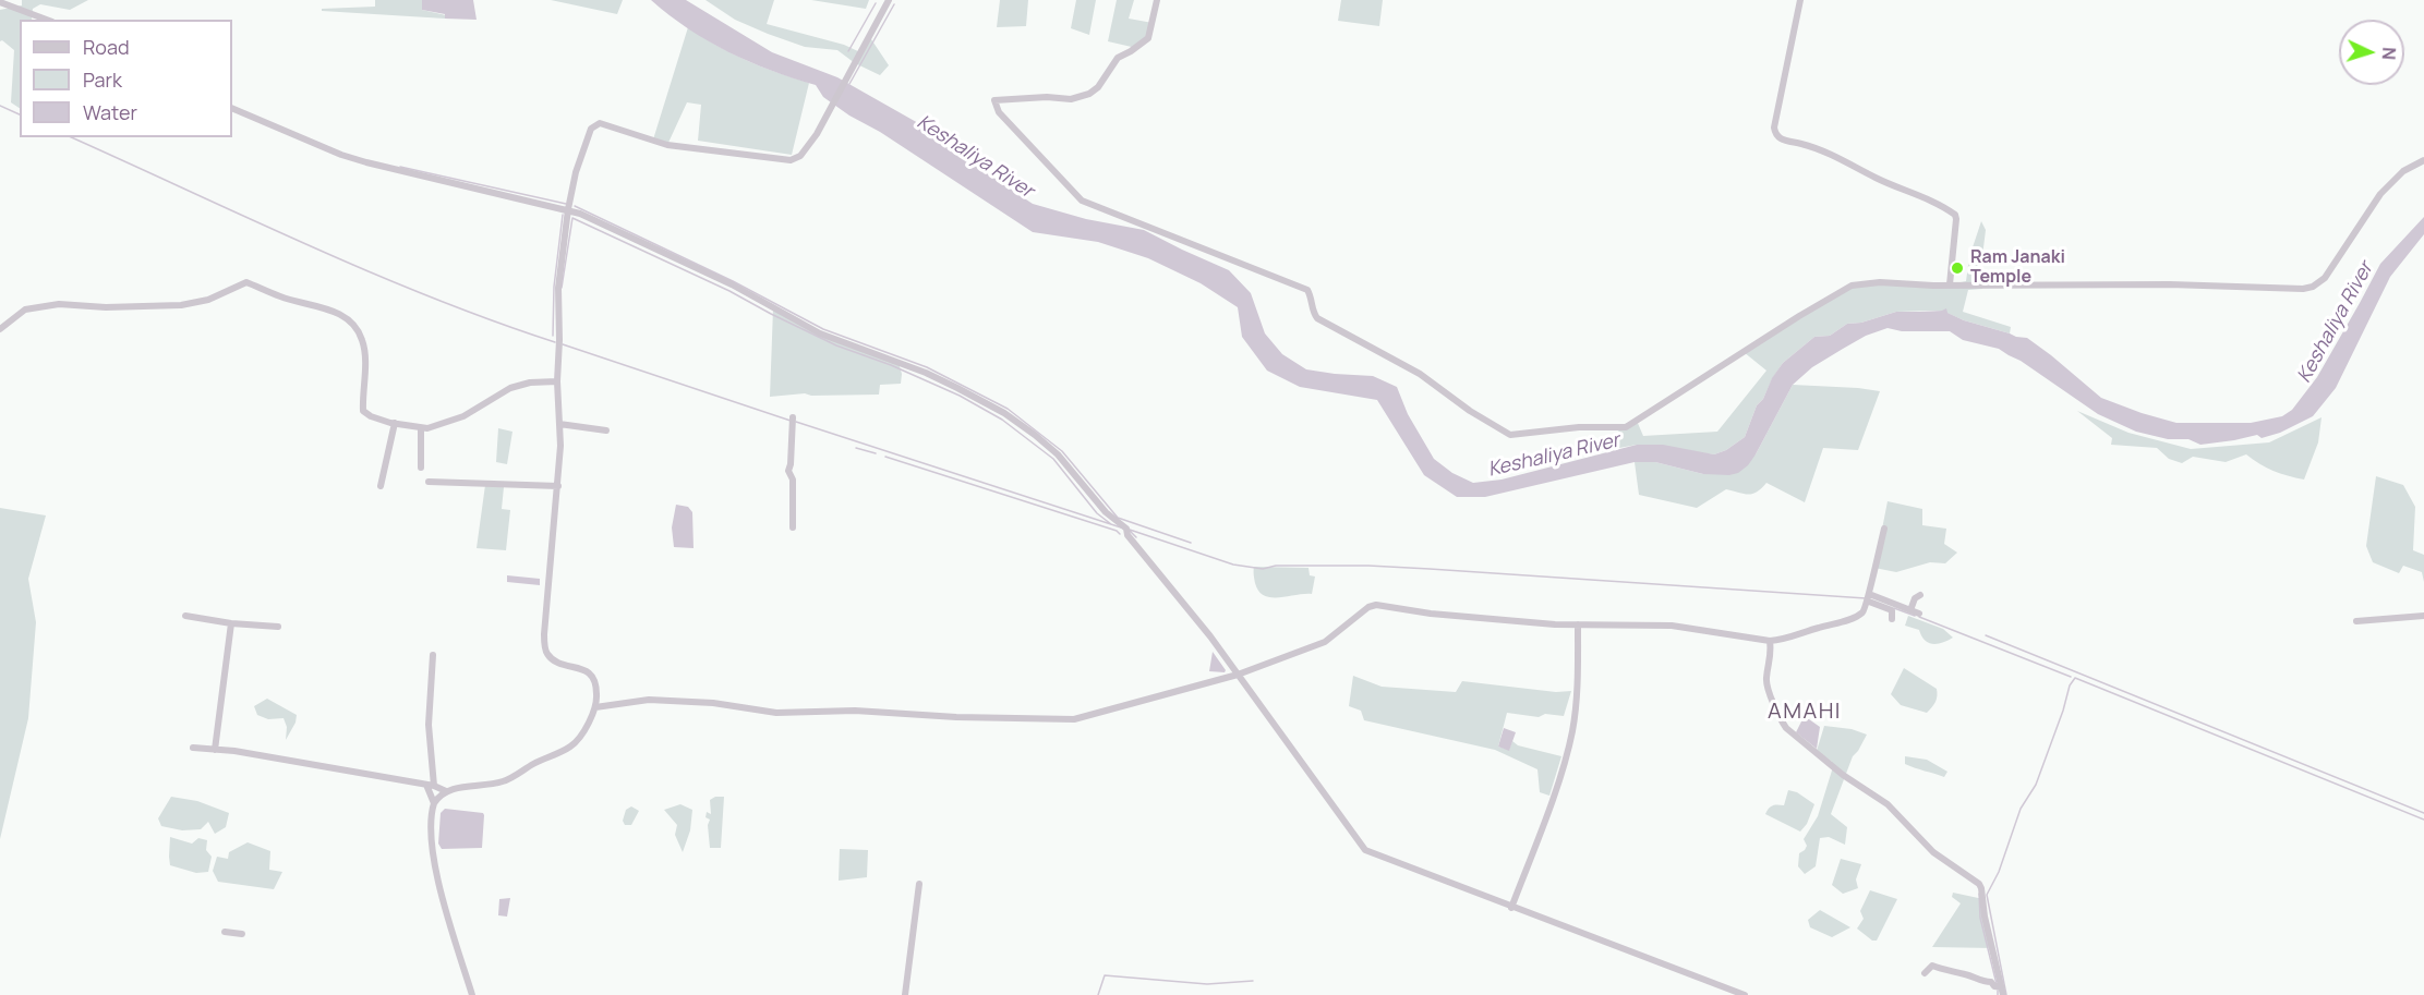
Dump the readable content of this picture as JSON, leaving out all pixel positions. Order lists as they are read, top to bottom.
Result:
{
  "districts": ["AMAHI"],
  "water": ["Keshaliya River"],
  "places": ["Ram Janaki Temple"],
  "legend": ["Road", "Park", "Water"],
  "north": "right"
}
